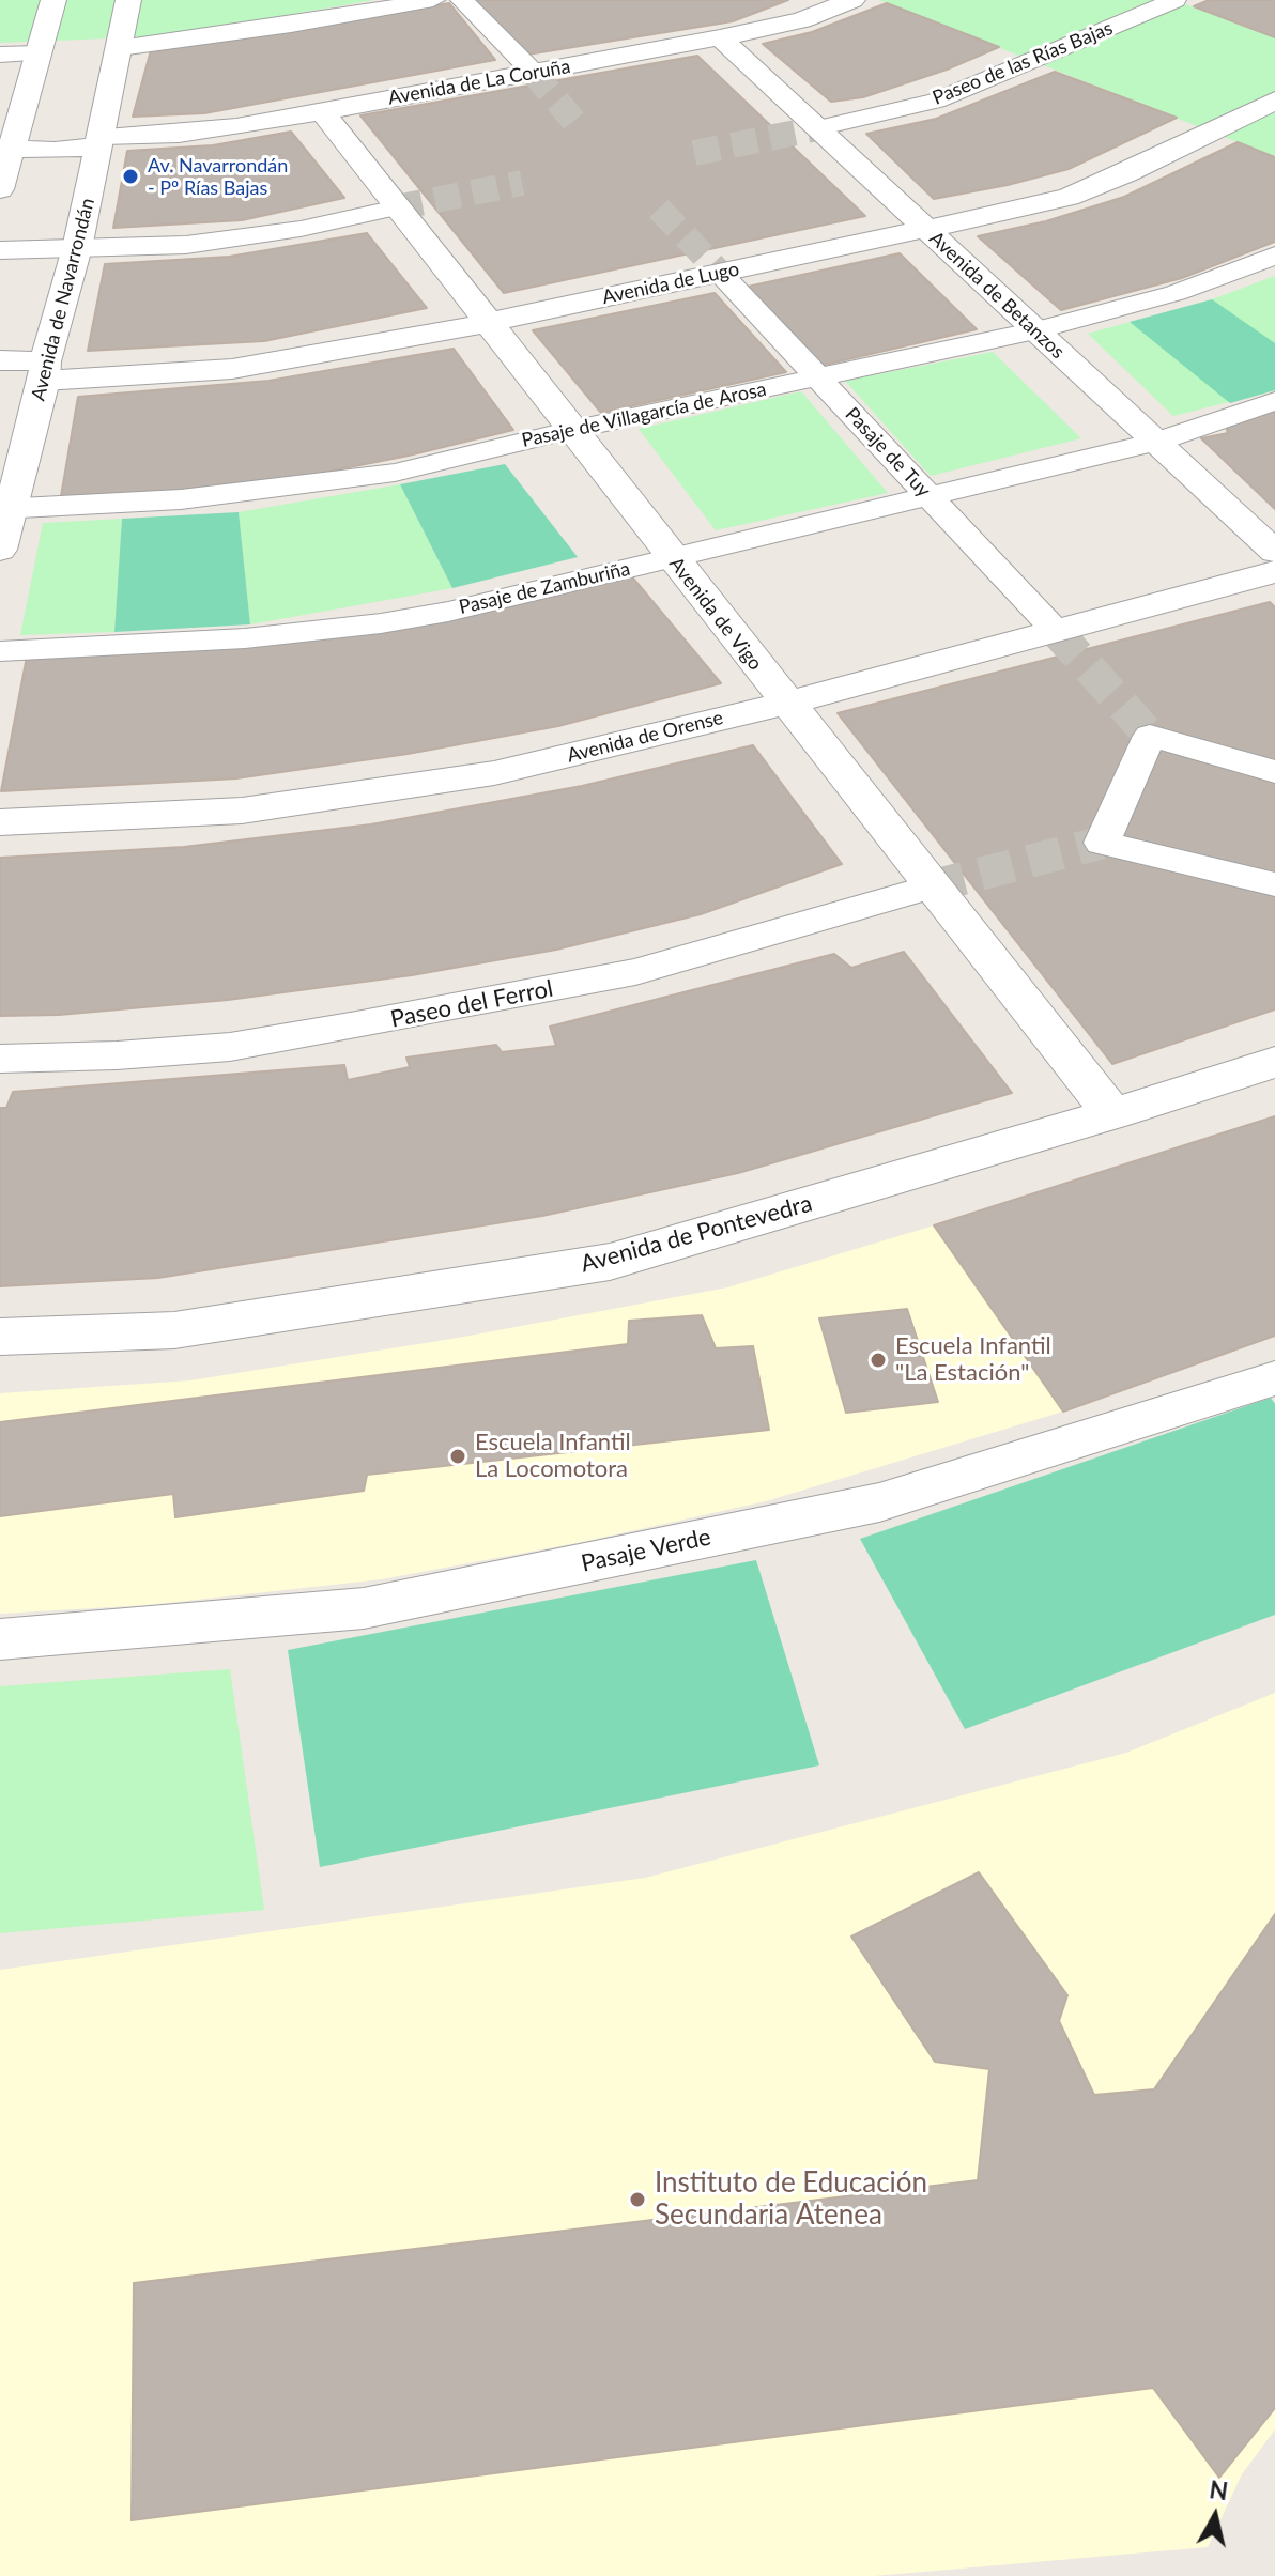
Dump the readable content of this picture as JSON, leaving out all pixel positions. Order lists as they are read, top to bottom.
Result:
{
  "streets": {
    "street": [
      "Paseo de las Rías Bajas",
      "Avenida de La Coruña",
      "Avenida de Lugo",
      "Avenida de Betanzos",
      "Avenida de Navarrondán",
      "Pasaje de Villagarcía de Arosa",
      "Pasaje de Tuy",
      "Pasaje de Zamburiña",
      "Avenida de Vigo",
      "Avenida de Orense",
      "Paseo del Ferrol",
      "Avenida de Pontevedra",
      "Pasaje Verde"
    ]
  },
  "crossings": [
    ["Paseo de las Rías Bajas", "Avenida de Betanzos"],
    ["Avenida de La Coruña", "Avenida de Betanzos"],
    ["Avenida de La Coruña", "Avenida de Navarrondán"],
    ["Avenida de La Coruña", "Avenida de Vigo"],
    ["Avenida de Lugo", "Avenida de Betanzos"],
    ["Avenida de Lugo", "Avenida de Navarrondán"],
    ["Avenida de Lugo", "Pasaje de Tuy"],
    ["Avenida de Lugo", "Avenida de Vigo"],
    ["Avenida de Betanzos", "Pasaje de Villagarcía de Arosa"],
    ["Avenida de Betanzos", "Pasaje de Zamburiña"],
    ["Avenida de Navarrondán", "Pasaje de Villagarcía de Arosa"],
    ["Pasaje de Villagarcía de Arosa", "Pasaje de Tuy"],
    ["Pasaje de Villagarcía de Arosa", "Avenida de Vigo"],
    ["Pasaje de Tuy", "Pasaje de Zamburiña"],
    ["Pasaje de Tuy", "Avenida de Orense"],
    ["Pasaje de Zamburiña", "Avenida de Vigo"],
    ["Avenida de Vigo", "Avenida de Orense"],
    ["Avenida de Vigo", "Paseo del Ferrol"],
    ["Avenida de Vigo", "Avenida de Pontevedra"]
  ],
  "places": [
    "Av. Navarrondán - Pº Rías Bajas",
    "Escuela Infantil \"La Estación\"",
    "Escuela Infantil La Locomotora",
    "Instituto de Educación Secundaria Atenea"
  ],
  "north": "top"
}
